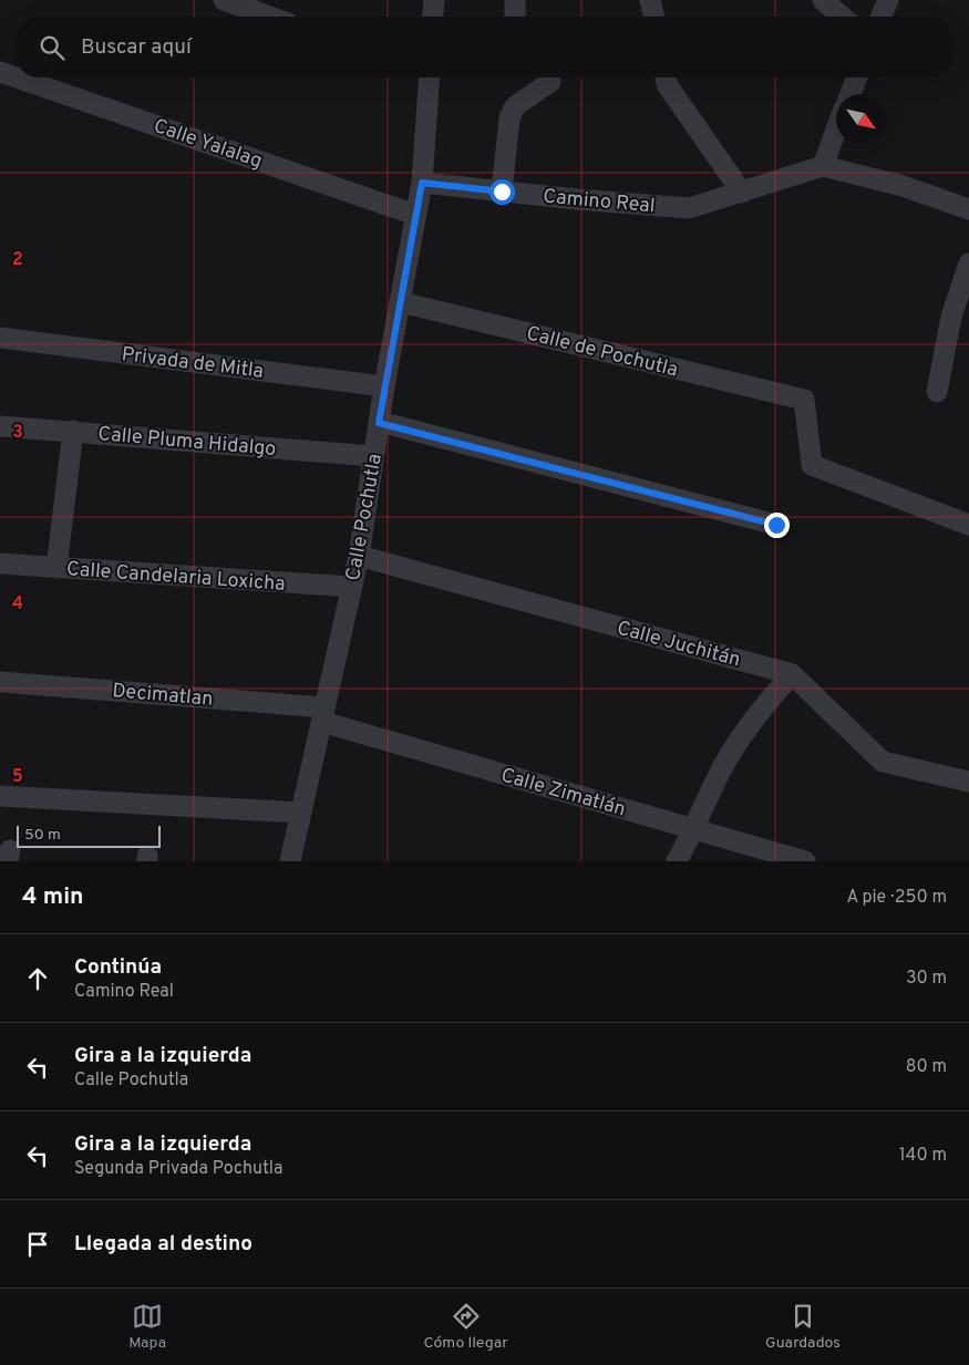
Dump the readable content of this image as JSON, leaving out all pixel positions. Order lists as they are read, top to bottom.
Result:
{
  "streets": {
    "street": [
      "Calle Yalalag",
      "Camino Real",
      "Calle de Pochutla",
      "Privada de Mitla",
      "Calle Pluma Hidalgo",
      "Calle Pochutla",
      "Calle Candelaria Loxicha",
      "Calle Juchitán",
      "Decimatlan",
      "Calle Zimatlán"
    ]
  },
  "crossings": [
    ["Calle Yalalag", "Calle Pochutla"],
    ["Camino Real", "Calle Pochutla"],
    ["Calle de Pochutla", "Calle Pochutla"],
    ["Privada de Mitla", "Calle Pochutla"],
    ["Calle Pluma Hidalgo", "Calle Pochutla"],
    ["Calle Pochutla", "Calle Candelaria Loxicha"],
    ["Calle Pochutla", "Calle Juchitán"],
    ["Calle Pochutla", "Decimatlan"],
    ["Calle Pochutla", "Calle Zimatlán"],
    ["Decimatlan", "Calle Zimatlán"]
  ],
  "scale_bar": "50 m",
  "north": "bottom right",
  "page": {
    "search": "Buscar aquí",
    "scale": "50 m",
    "heading": ["4 min", "A pie · 250 m"],
    "list": [
      ["Continúa", "Camino Real", "30 m"],
      ["Gira a la izquierda", "Calle Pochutla", "80 m"],
      ["Gira a la izquierda", "Segunda Privada Pochutla", "140 m"],
      "Llegada al destino"
    ],
    "nav": ["Mapa", "Cómo llegar", "Guardados"]
  },
  "grid": {
    "rows": [
      "2",
      "3",
      "4",
      "5"
    ]
  }
}
